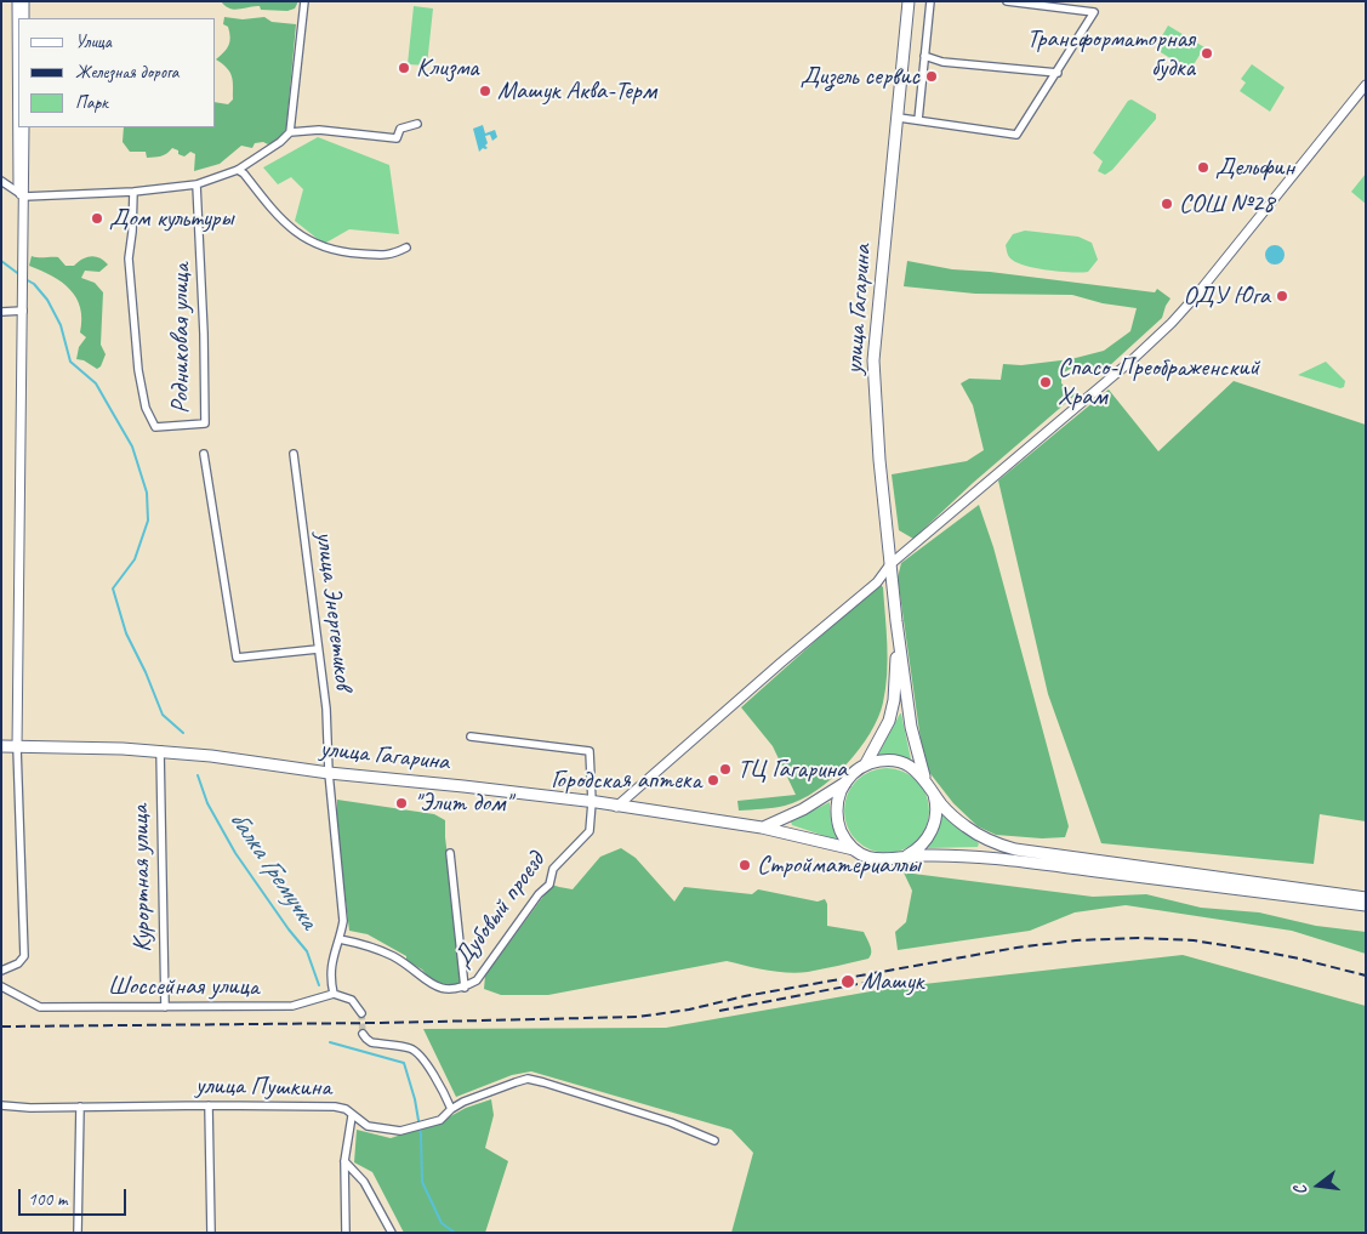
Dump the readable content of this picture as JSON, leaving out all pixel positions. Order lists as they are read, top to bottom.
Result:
{
  "streets": {
    "main road": ["улица Гагарина"],
    "street": [
      "Родниковая улица",
      "улица Энергетиков",
      "Курортная улица",
      "Дубовый проезд",
      "Шоссейная улица",
      "улица Пушкина"
    ]
  },
  "crossings": [
    ["улица Гагарина", "улица Энергетиков"],
    ["улица Гагарина", "Курортная улица"],
    ["улица Гагарина", "Дубовый проезд"],
    ["улица Энергетиков", "Шоссейная улица"],
    ["Курортная улица", "Шоссейная улица"]
  ],
  "water": ["балка Гремучка"],
  "places": [
    "Трансформаторная будка",
    "Клизма",
    "Дизель сервис",
    "Машук Аква-Терм",
    "Дельфин",
    "СОШ №28",
    "Дом культуры",
    "ОДУ Юга",
    "Спасо-Преображенский Храм",
    "ТЦ Гагарина",
    "Городская аптека",
    "\"Элит дом\"",
    "Стройматериаллы",
    "Машук"
  ],
  "legend": ["Улица", "Железная дорога", "Парк"],
  "scale_bar": "100 m",
  "north": "left"
}
